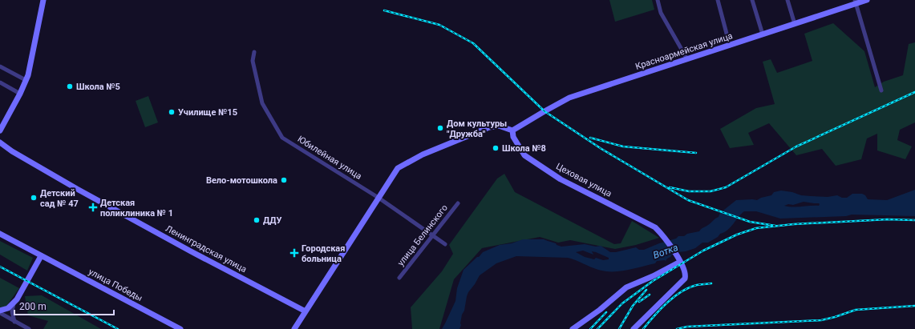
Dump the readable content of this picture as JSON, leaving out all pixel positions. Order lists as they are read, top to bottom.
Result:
{
  "streets": {
    "main road": [
      "Красноармейская улица",
      "Цеховая улица",
      "Ленинградская улица",
      "улица Победы"
    ],
    "street": ["Юбилейная улица", "улица Белинского"]
  },
  "crossings": [
    ["Красноармейская улица", "Цеховая улица"],
    ["Юбилейная улица", "улица Белинского"]
  ],
  "water": ["Вотка"],
  "places": {
    "other": [
      "Школа №5",
      "Училище №15",
      "Дом культуры \"Дружба\"",
      "Школа №8",
      "Вело-мотошкола",
      "Детский сад № 47",
      "ДДУ"
    ],
    "health": ["Детская поликлиника № 1", "Городская больница"]
  },
  "scale_bar": "200 m"
}
